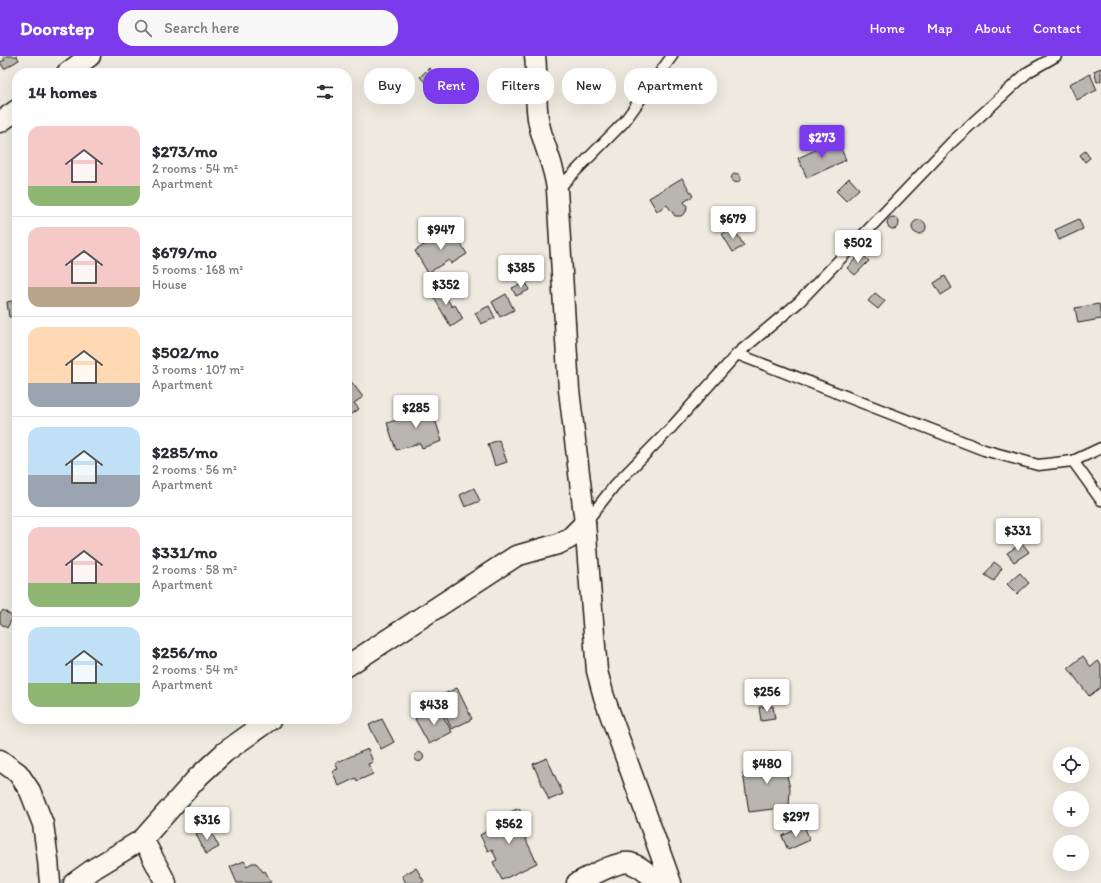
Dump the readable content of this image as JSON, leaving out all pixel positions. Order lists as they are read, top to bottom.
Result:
{
  "page": {
    "header": "Doorstep",
    "search": "Search here",
    "nav": [
      "Home",
      "Map",
      "About",
      "Contact"
    ],
    "chip": [
      "Buy",
      "Rent",
      "Filters",
      "New",
      "Apartment"
    ],
    "heading": "14 homes",
    "list": [
      {
        "name": "$273/mo",
        "note": "2 rooms · 54 m² · Apartment"
      },
      {
        "name": "$679/mo",
        "note": "5 rooms · 168 m² · House"
      },
      {
        "name": "$502/mo",
        "note": "3 rooms · 107 m² · Apartment"
      },
      {
        "name": "$285/mo",
        "note": "2 rooms · 56 m² · Apartment"
      },
      {
        "name": "$331/mo",
        "note": "2 rooms · 58 m² · Apartment"
      },
      {
        "name": "$256/mo",
        "note": "2 rooms · 54 m² · Apartment"
      }
    ],
    "price": [
      "$273",
      "$679",
      "$947",
      "$502",
      "$385",
      "$352",
      "$285",
      "$331",
      "$256",
      "$438",
      "$480",
      "$297",
      "$316",
      "$562"
    ],
    "map_buttons": ["+", "−"]
  }
}
